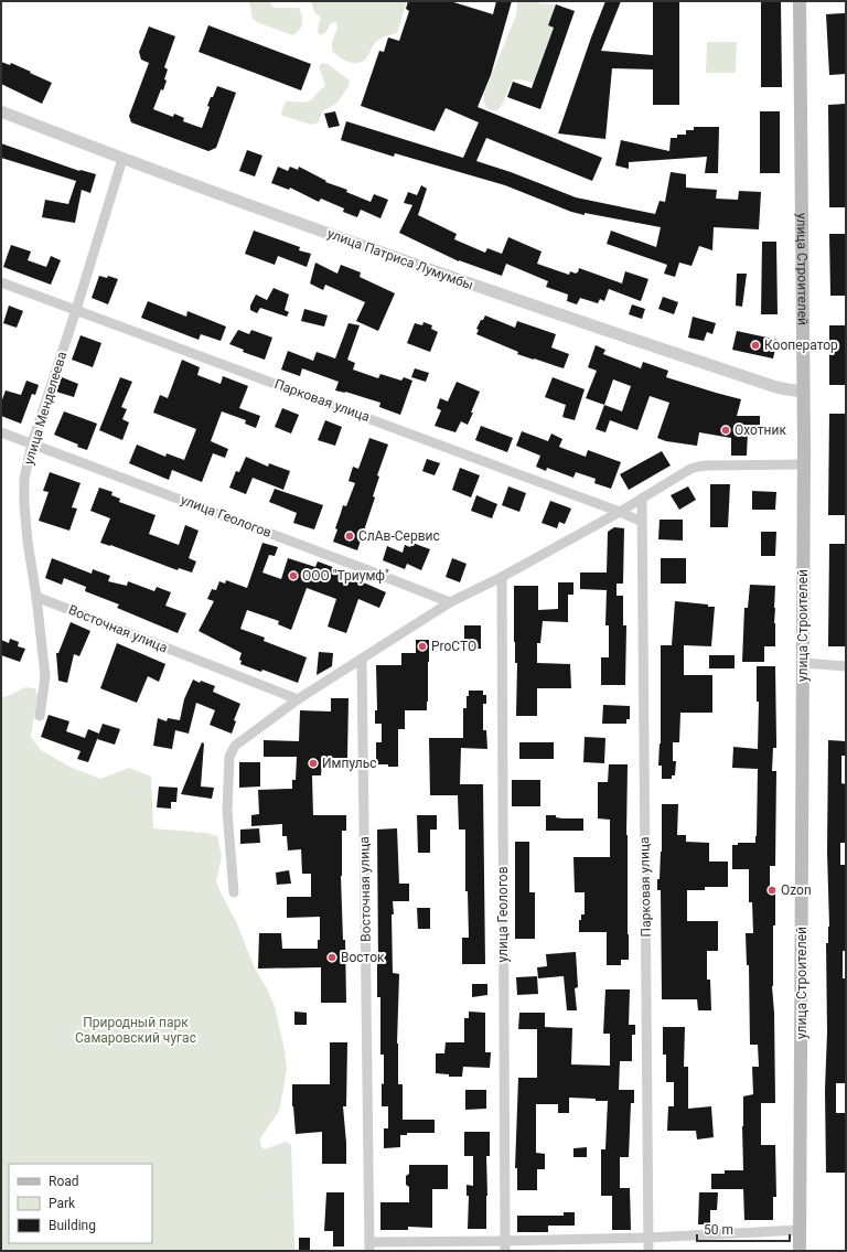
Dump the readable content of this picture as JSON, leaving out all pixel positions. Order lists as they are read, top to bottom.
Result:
{
  "streets": {
    "main road": ["улица Строителей"],
    "street": [
      "улица Патриса Лумумбы",
      "Парковая улица",
      "улица Менделеева",
      "улица Геологов",
      "Восточная улица"
    ]
  },
  "crossings": [
    ["улица Патриса Лумумбы", "улица Строителей"],
    ["улица Патриса Лумумбы", "улица Менделеева"],
    ["Парковая улица", "улица Менделеева"],
    ["улица Менделеева", "улица Геологов"],
    ["улица Менделеева", "Восточная улица"]
  ],
  "parks": ["Природный парк Самаровский чугас"],
  "places": [
    "Кооператор",
    "Охотник",
    "СлАв-Сервис",
    "ООО \"Триумф\"",
    "ProСТО",
    "Импульс",
    "Ozon",
    "Восток"
  ],
  "legend": ["Road", "Park", "Building"],
  "scale_bar": "50 m"
}
